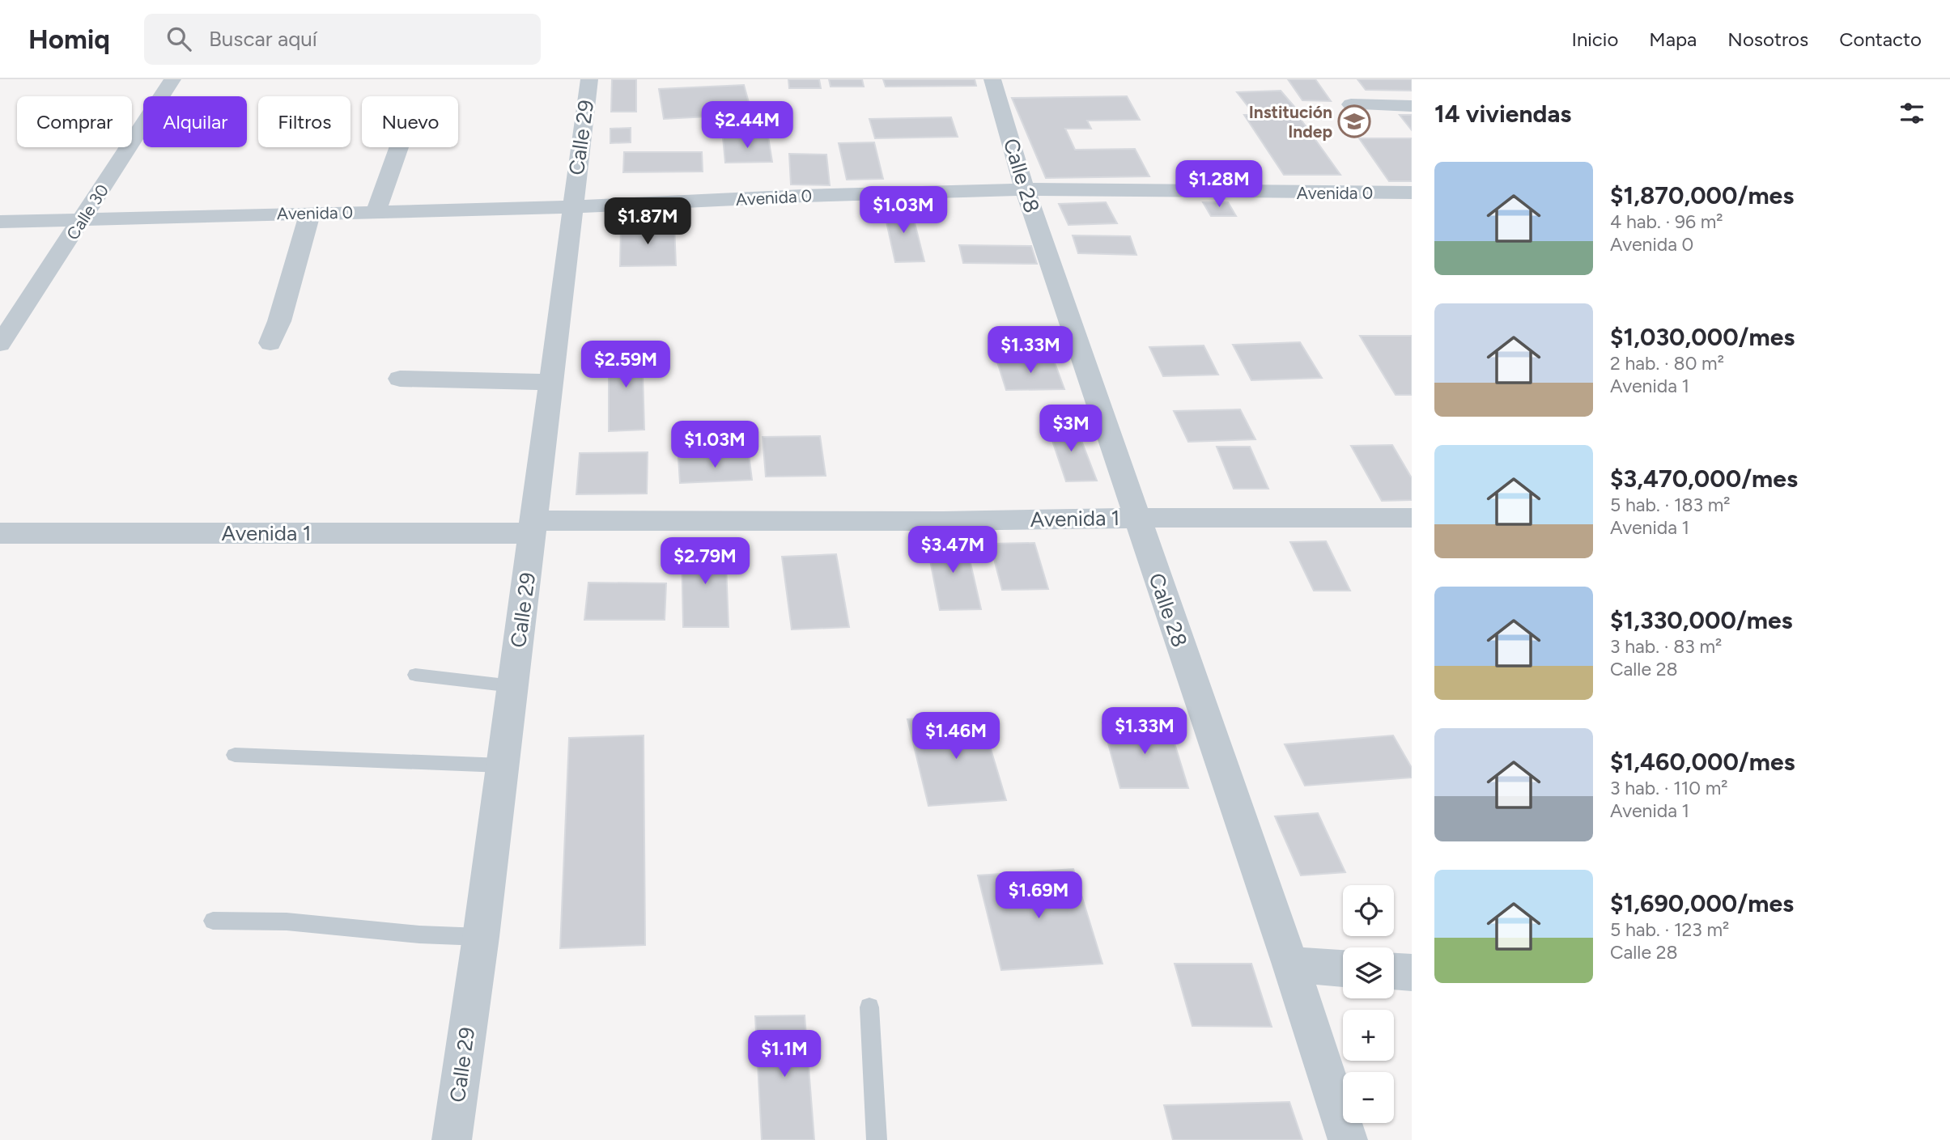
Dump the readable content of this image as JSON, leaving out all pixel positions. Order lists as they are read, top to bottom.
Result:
{
  "streets": {
    "street": [
      "Calle 29",
      "Calle 28",
      "Avenida 0",
      "Calle 30",
      "Avenida 1"
    ]
  },
  "crossings": [
    ["Calle 29", "Avenida 0"],
    ["Calle 29", "Avenida 1"],
    ["Calle 28", "Avenida 0"],
    ["Calle 28", "Avenida 1"],
    ["Avenida 0", "Calle 30"]
  ],
  "places": {
    "school or university": ["Institución Indep"]
  },
  "page": {
    "header": "Homiq",
    "search": "Buscar aquí",
    "nav": [
      "Inicio",
      "Mapa",
      "Nosotros",
      "Contacto"
    ],
    "heading": "14 viviendas",
    "chip": [
      "Comprar",
      "Alquilar",
      "Filtros",
      "Nuevo"
    ],
    "price": [
      "$2.44M",
      "$1.28M",
      "$1.03M",
      "$1.87M",
      "$1.33M",
      "$2.59M",
      "$3M",
      "$1.03M",
      "$3.47M",
      "$2.79M",
      "$1.33M",
      "$1.46M",
      "$1.69M",
      "$1.1M"
    ],
    "list": [
      {
        "name": "$1,870,000/mes",
        "note": "4 hab. · 96 m² · Avenida 0"
      },
      {
        "name": "$1,030,000/mes",
        "note": "2 hab. · 80 m² · Avenida 1"
      },
      {
        "name": "$3,470,000/mes",
        "note": "5 hab. · 183 m² · Avenida 1"
      },
      {
        "name": "$1,330,000/mes",
        "note": "3 hab. · 83 m² · Calle 28"
      },
      {
        "name": "$1,460,000/mes",
        "note": "3 hab. · 110 m² · Avenida 1"
      },
      {
        "name": "$1,690,000/mes",
        "note": "5 hab. · 123 m² · Calle 28"
      }
    ],
    "map_buttons": ["+", "−"]
  }
}
